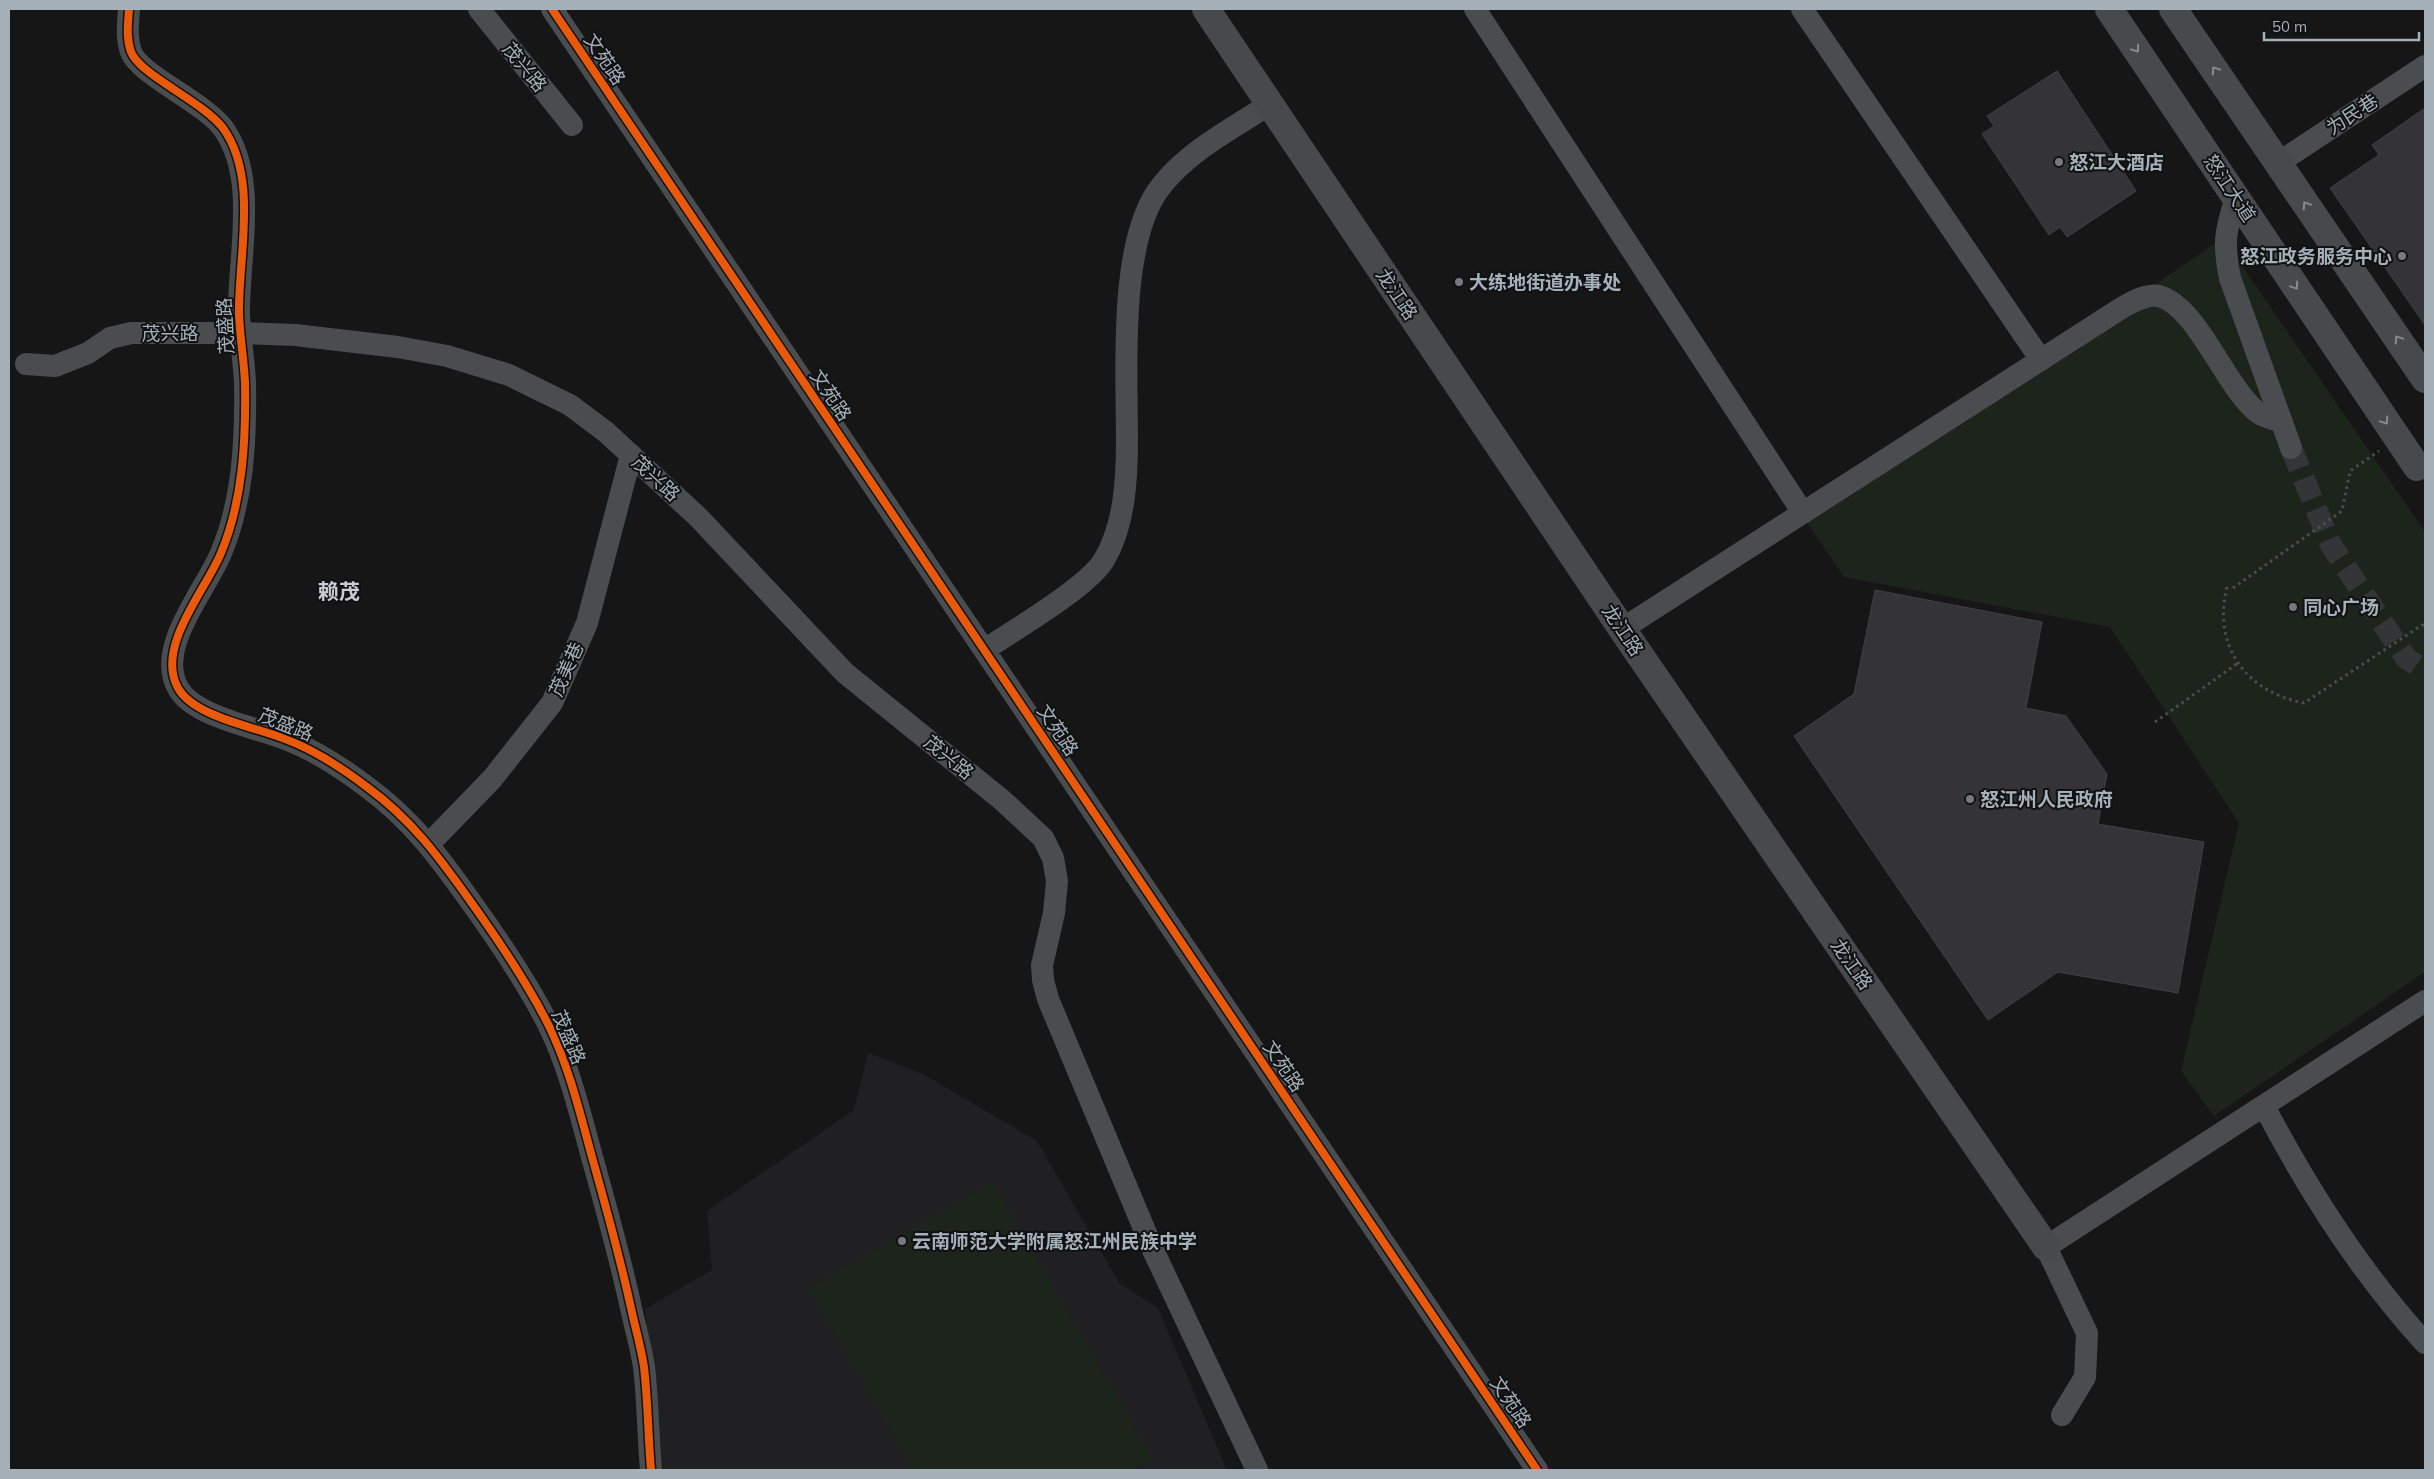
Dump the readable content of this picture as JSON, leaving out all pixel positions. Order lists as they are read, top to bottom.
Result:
{
  "streets": {
    "main road": ["怒江大道", "龙江路"],
    "street": [
      "文苑路",
      "茂兴路",
      "为民巷",
      "茂盛路",
      "茂美巷"
    ]
  },
  "crossings": [
    ["茂兴路", "茂盛路"],
    ["茂兴路", "茂美巷"],
    ["茂盛路", "茂美巷"]
  ],
  "districts": ["赖茂"],
  "places": [
    "怒江大酒店",
    "怒江政务服务中心",
    "大练地街道办事处",
    "同心广场",
    "怒江州人民政府",
    "云南师范大学附属怒江州民族中学"
  ],
  "scale_bar": "50 m"
}
